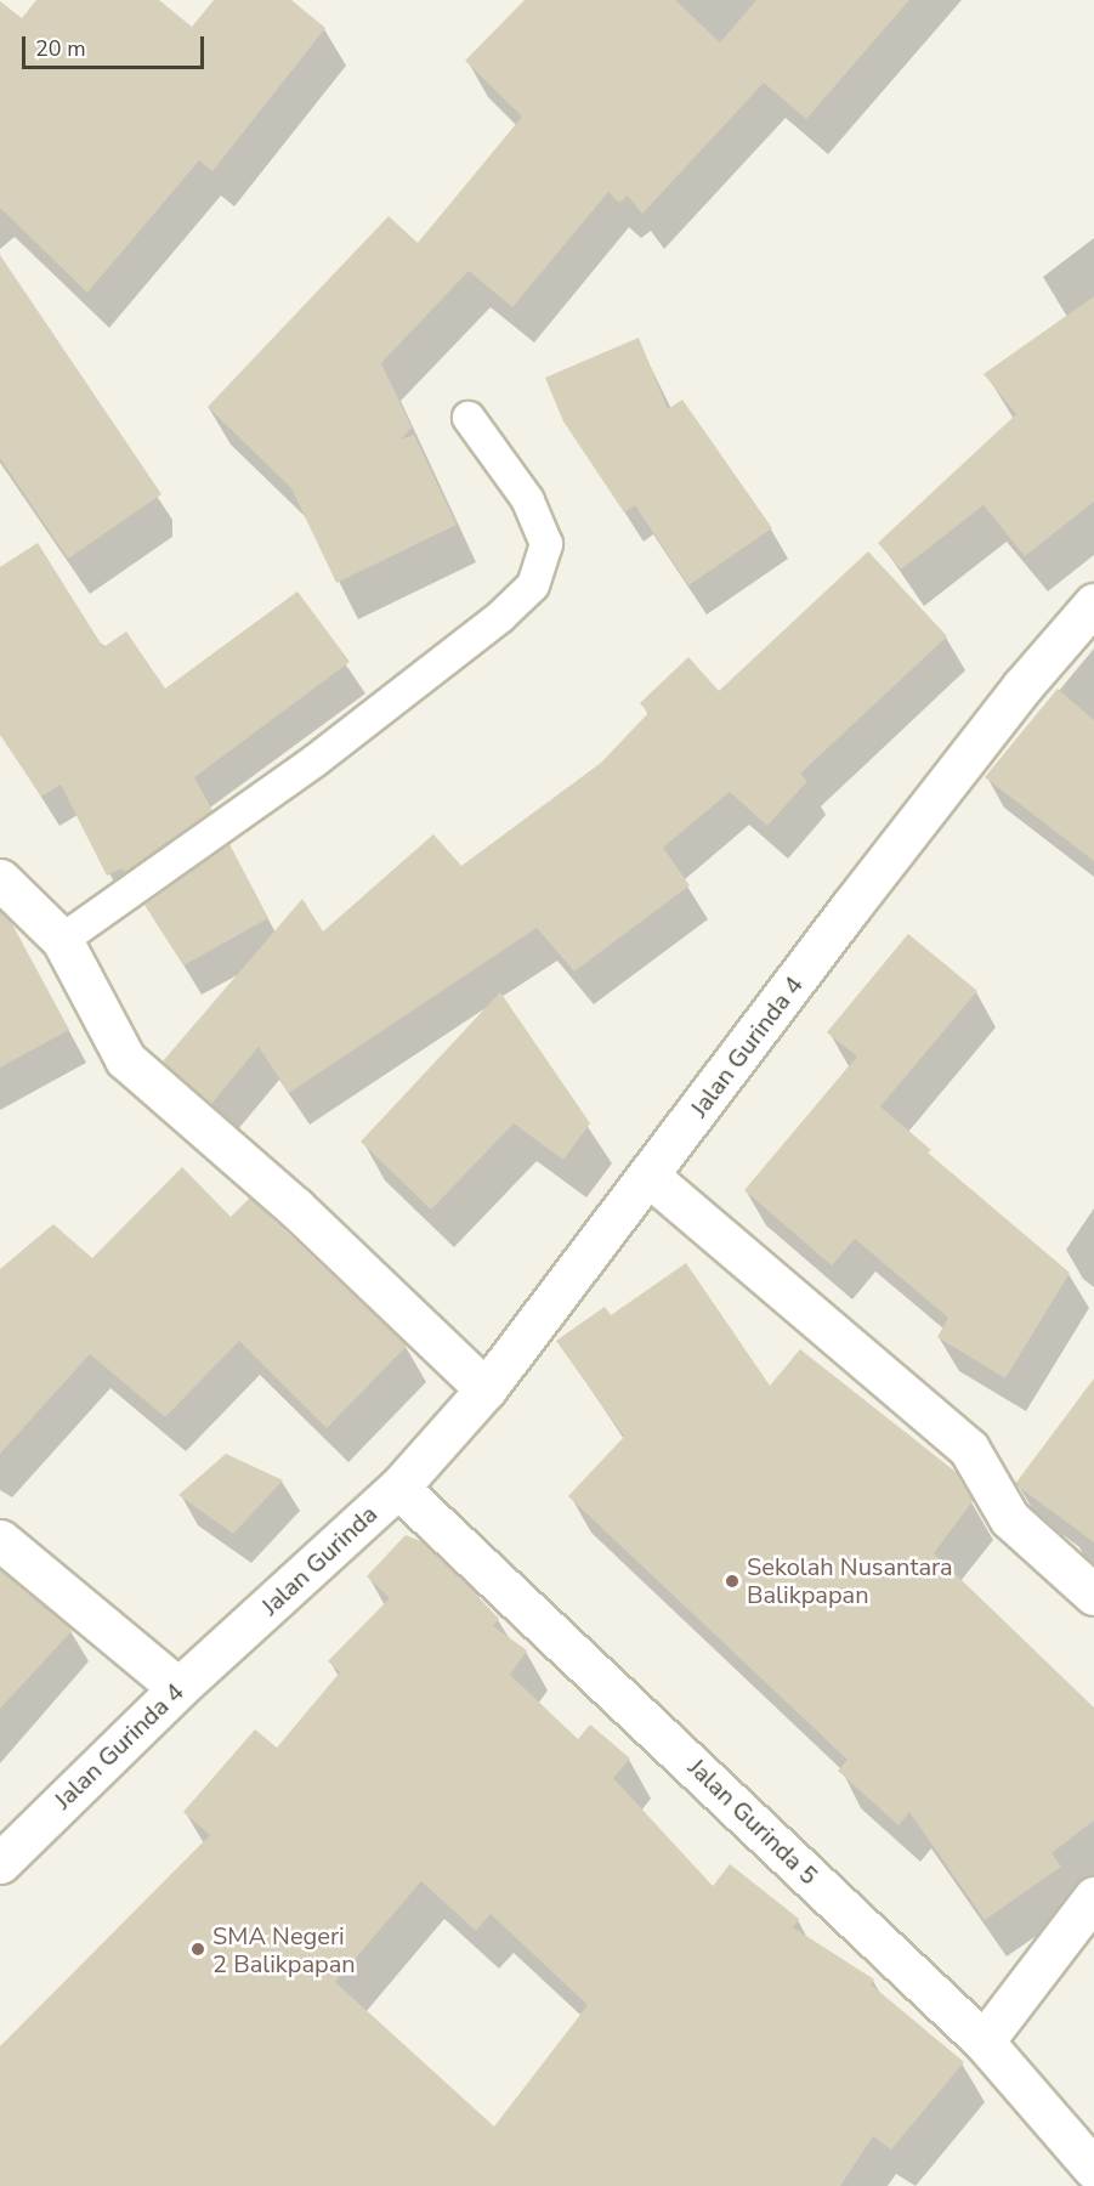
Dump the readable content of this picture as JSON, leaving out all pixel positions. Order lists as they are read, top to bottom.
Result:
{
  "streets": {
    "street": ["Jalan Gurinda 4", "Jalan Gurinda", "Jalan Gurinda 5"]
  },
  "crossings": [
    ["Jalan Gurinda 4", "Jalan Gurinda"],
    ["Jalan Gurinda 4", "Jalan Gurinda 5"],
    ["Jalan Gurinda", "Jalan Gurinda 5"]
  ],
  "places": ["Sekolah Nusantara Balikpapan", "SMA Negeri 2 Balikpapan"],
  "scale_bar": "20 m"
}
